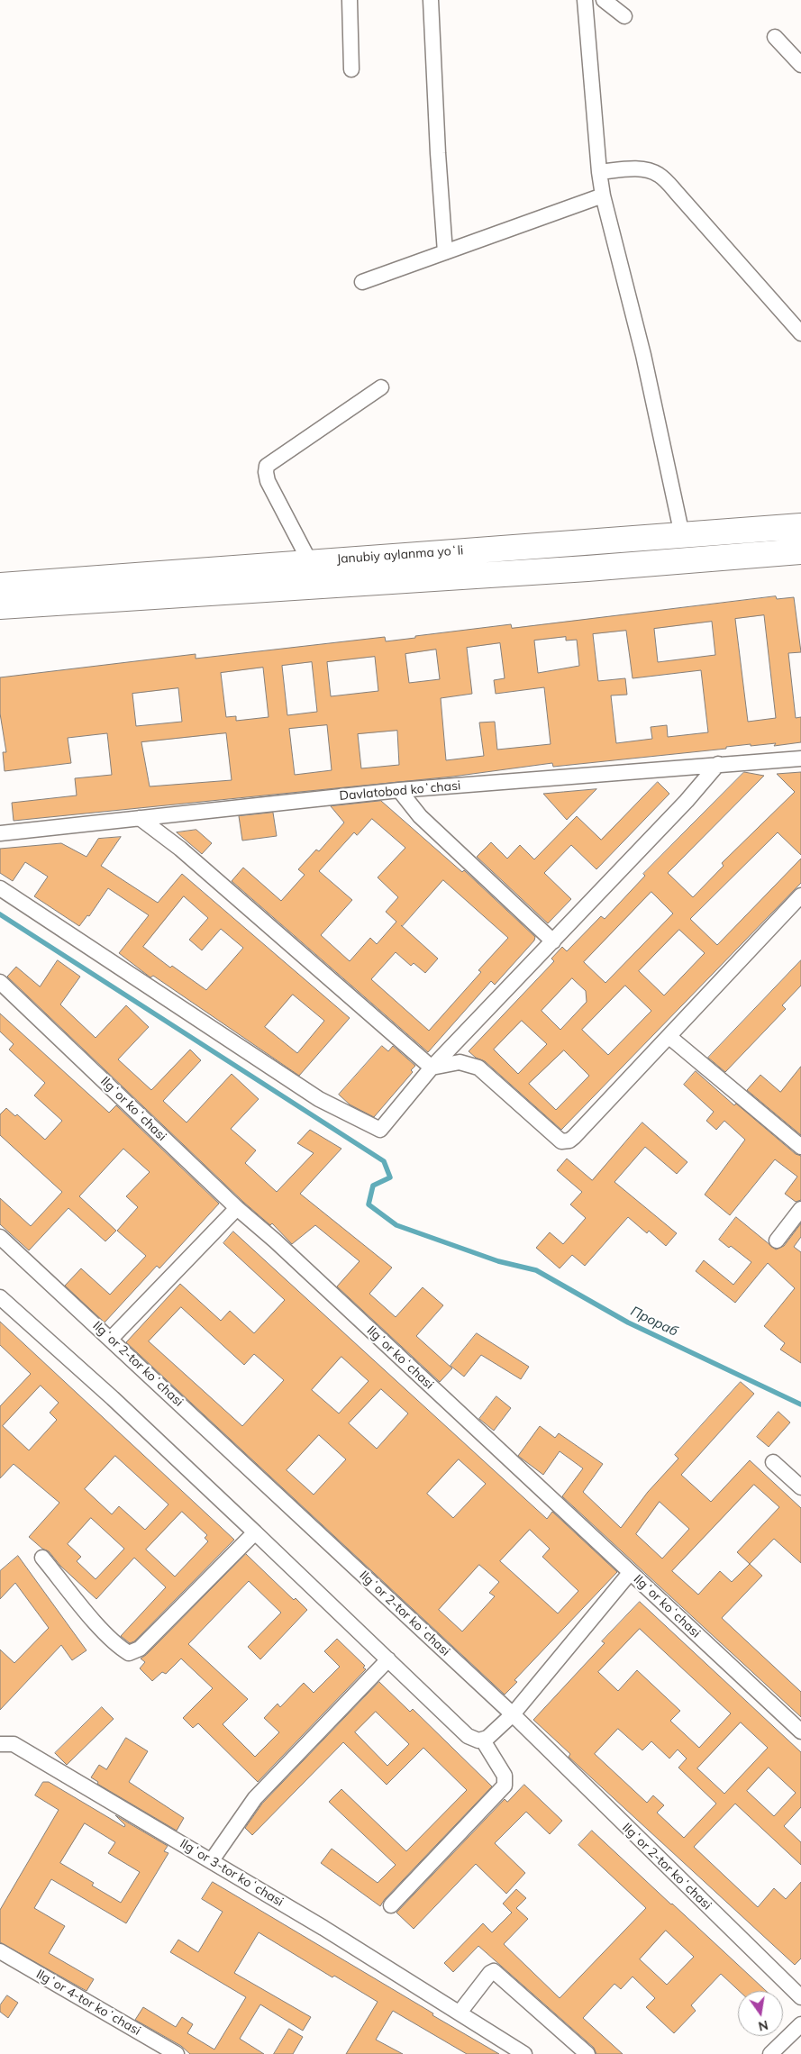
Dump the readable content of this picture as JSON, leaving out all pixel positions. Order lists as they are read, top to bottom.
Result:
{
  "streets": {
    "highway": ["Janubiy aylanma yoʻli"],
    "street": [
      "Davlatobod koʻchasi",
      "Ilgʻor koʻchasi",
      "Ilgʻor 2-tor koʻchasi",
      "Ilgʻor 3-tor koʻchasi",
      "Ilgʻor 4-tor koʻchasi"
    ]
  },
  "water": ["Прораб"],
  "north": "bottom"
}
